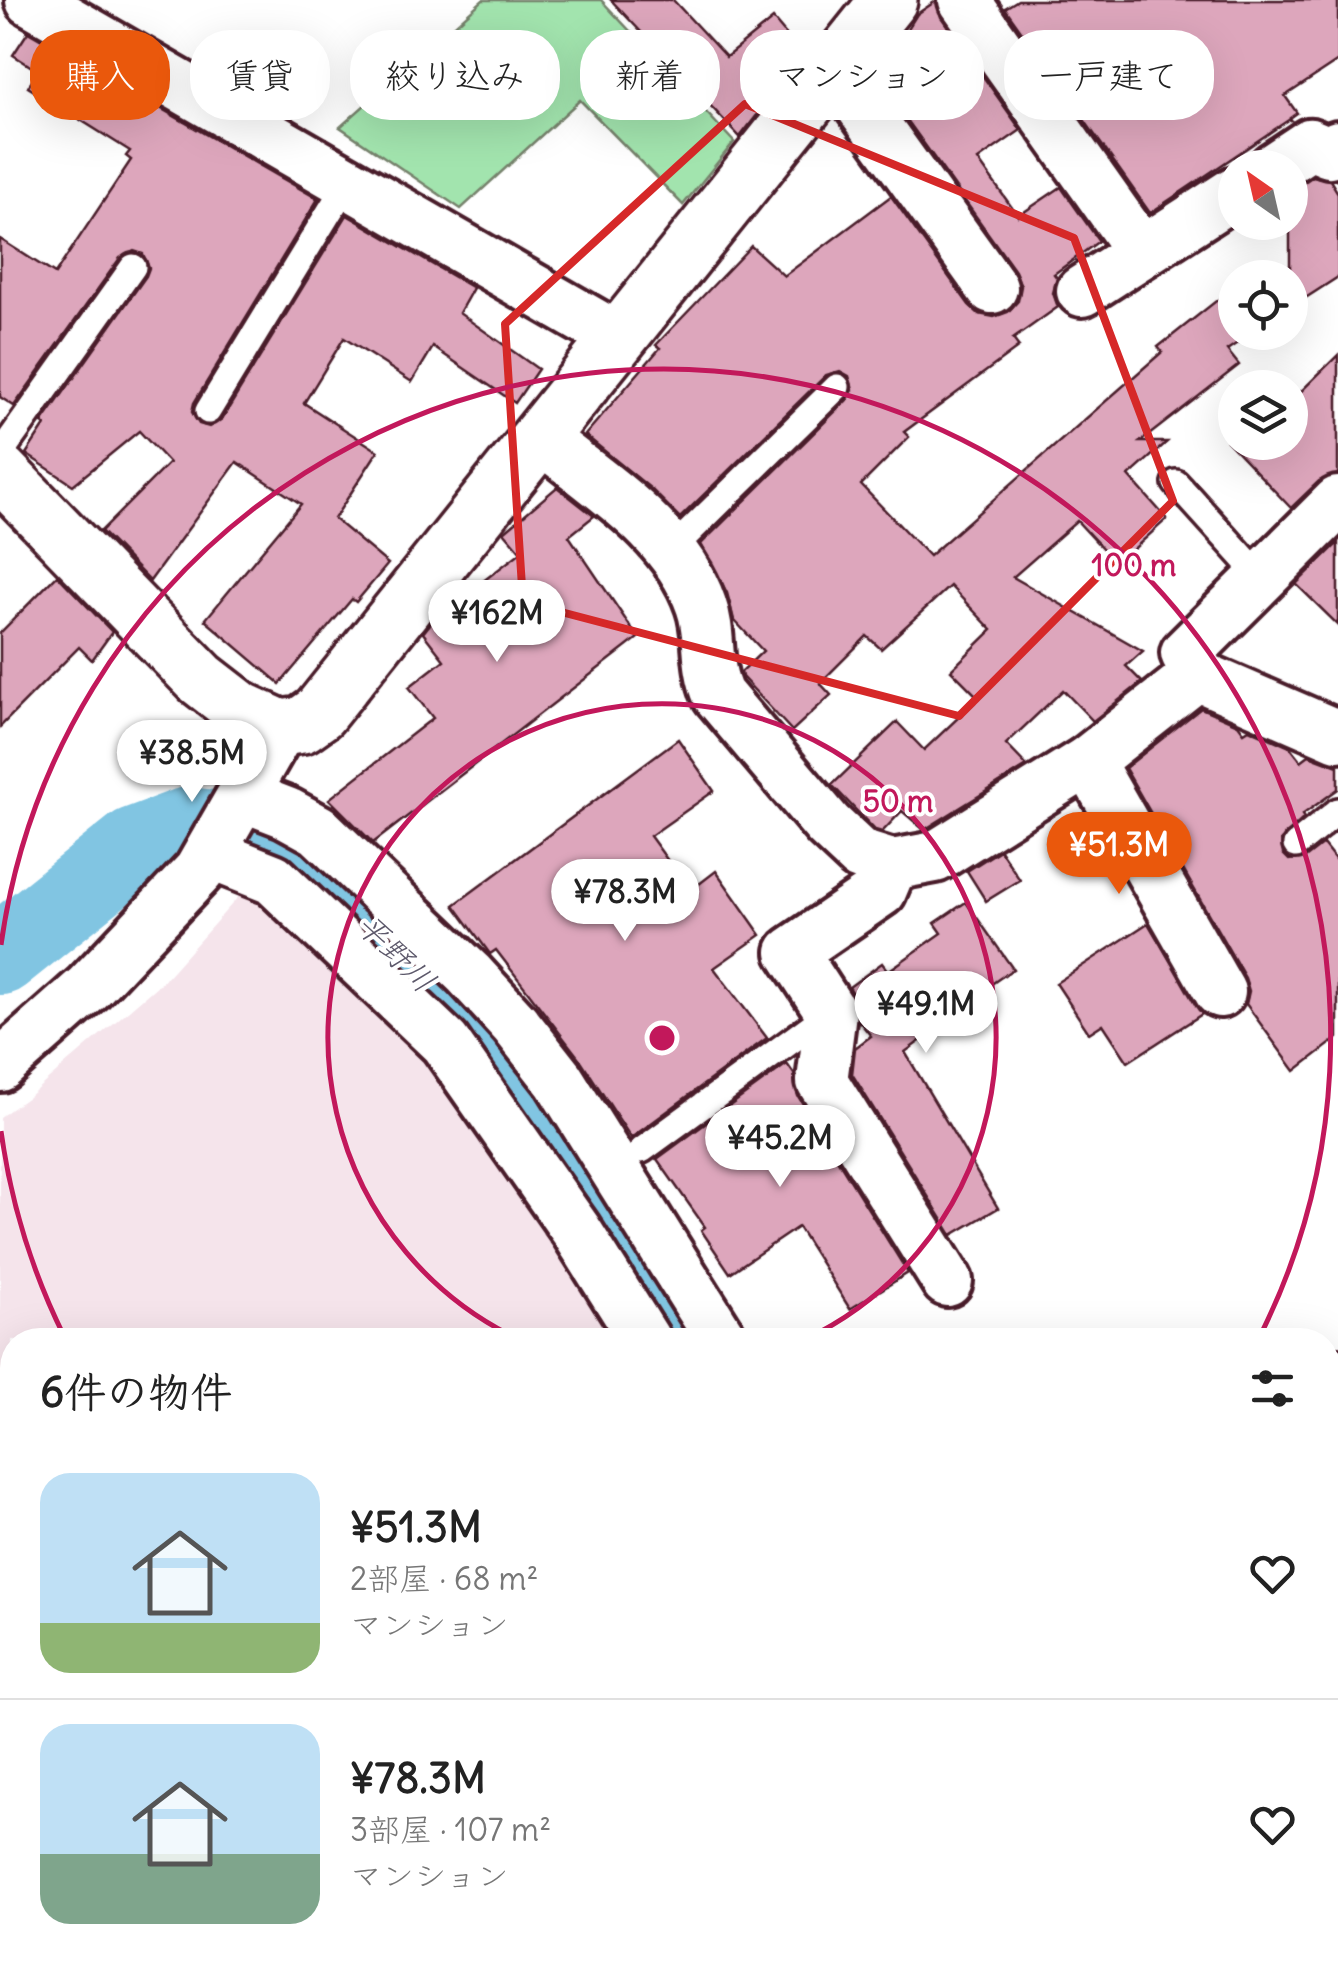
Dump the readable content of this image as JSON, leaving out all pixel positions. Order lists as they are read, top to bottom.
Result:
{
  "water": ["平野川"],
  "north": "top left",
  "page": {
    "chip": [
      "購入",
      "賃貸",
      "絞り込み",
      "新着",
      "マンション",
      "一戸建て"
    ],
    "price": [
      "¥162M",
      "¥38.5M",
      "¥51.3M",
      "¥78.3M",
      "¥49.1M",
      "¥45.2M"
    ],
    "heading": "6件の物件",
    "list": [
      {
        "name": "¥51.3M",
        "note": "2部屋 · 68 m² · マンション"
      },
      {
        "name": "¥78.3M",
        "note": "3部屋 · 107 m² · マンション"
      }
    ]
  },
  "rings": ["100 m", "50 m"]
}
